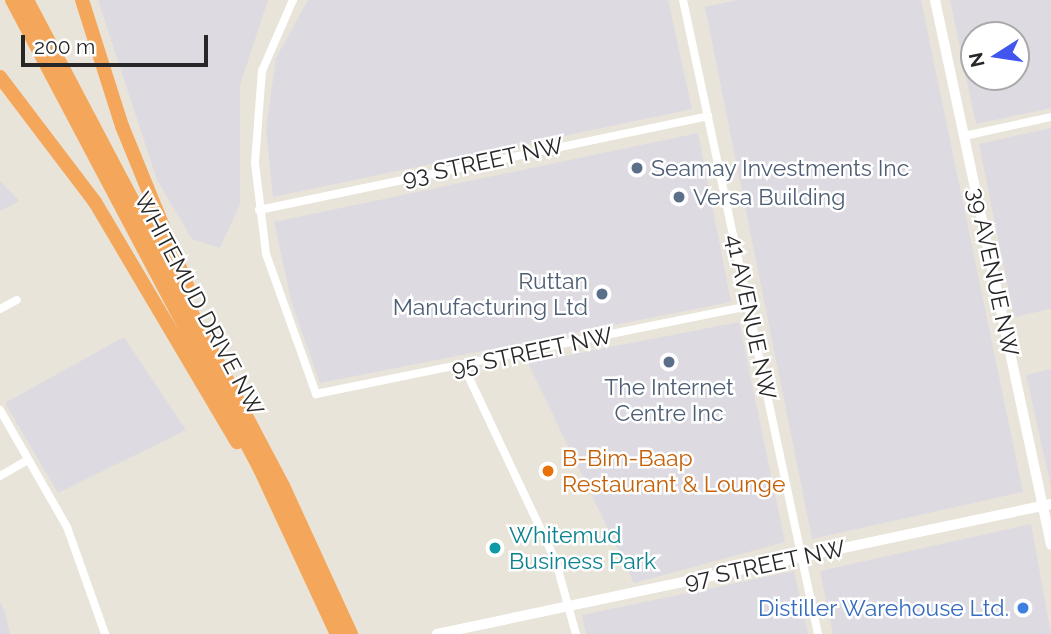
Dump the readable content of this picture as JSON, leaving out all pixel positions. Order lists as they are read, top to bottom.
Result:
{
  "streets": {
    "highway": ["WHITEMUD DRIVE NW"],
    "street": [
      "93 STREET NW",
      "39 AVENUE NW",
      "41 AVENUE NW",
      "95 STREET NW",
      "97 STREET NW"
    ]
  },
  "crossings": [
    ["93 STREET NW", "41 AVENUE NW"],
    ["93 STREET NW", "95 STREET NW"],
    ["39 AVENUE NW", "97 STREET NW"],
    ["41 AVENUE NW", "95 STREET NW"],
    ["41 AVENUE NW", "97 STREET NW"]
  ],
  "places": [
    "Seamay Investments Inc",
    "Versa Building",
    "Ruttan Manufacturing Ltd",
    "The Internet Centre Inc",
    "B-Bim-Baap Restaurant & Lounge",
    "Whitemud Business Park",
    "Distiller Warehouse Ltd."
  ],
  "scale_bar": "200 m",
  "north": "left"
}
